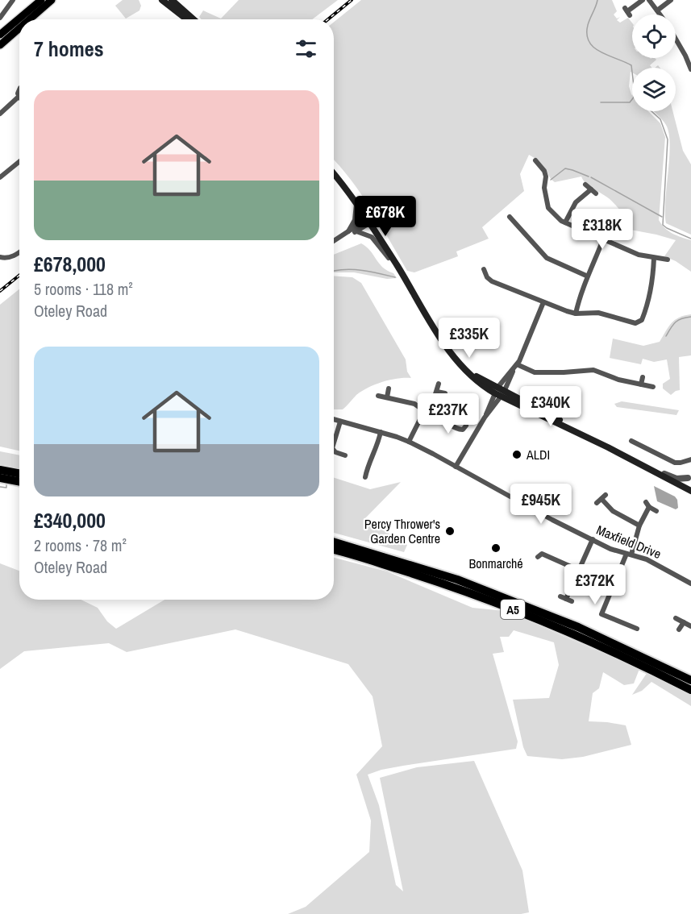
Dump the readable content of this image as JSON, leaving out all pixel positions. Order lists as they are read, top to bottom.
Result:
{
  "streets": {
    "highway": ["A5"],
    "street": ["Maxfield Drive"]
  },
  "places": ["ALDI", "Percy Thrower's Garden Centre", "Bonmarché"],
  "page": {
    "heading": "7 homes",
    "list": [
      {
        "name": "£678,000",
        "note": "5 rooms · 118 m² · Oteley Road"
      },
      {
        "name": "£340,000",
        "note": "2 rooms · 78 m² · Oteley Road"
      }
    ],
    "price": [
      "£678K",
      "£318K",
      "£335K",
      "£340K",
      "£237K",
      "£945K",
      "£372K"
    ]
  }
}
